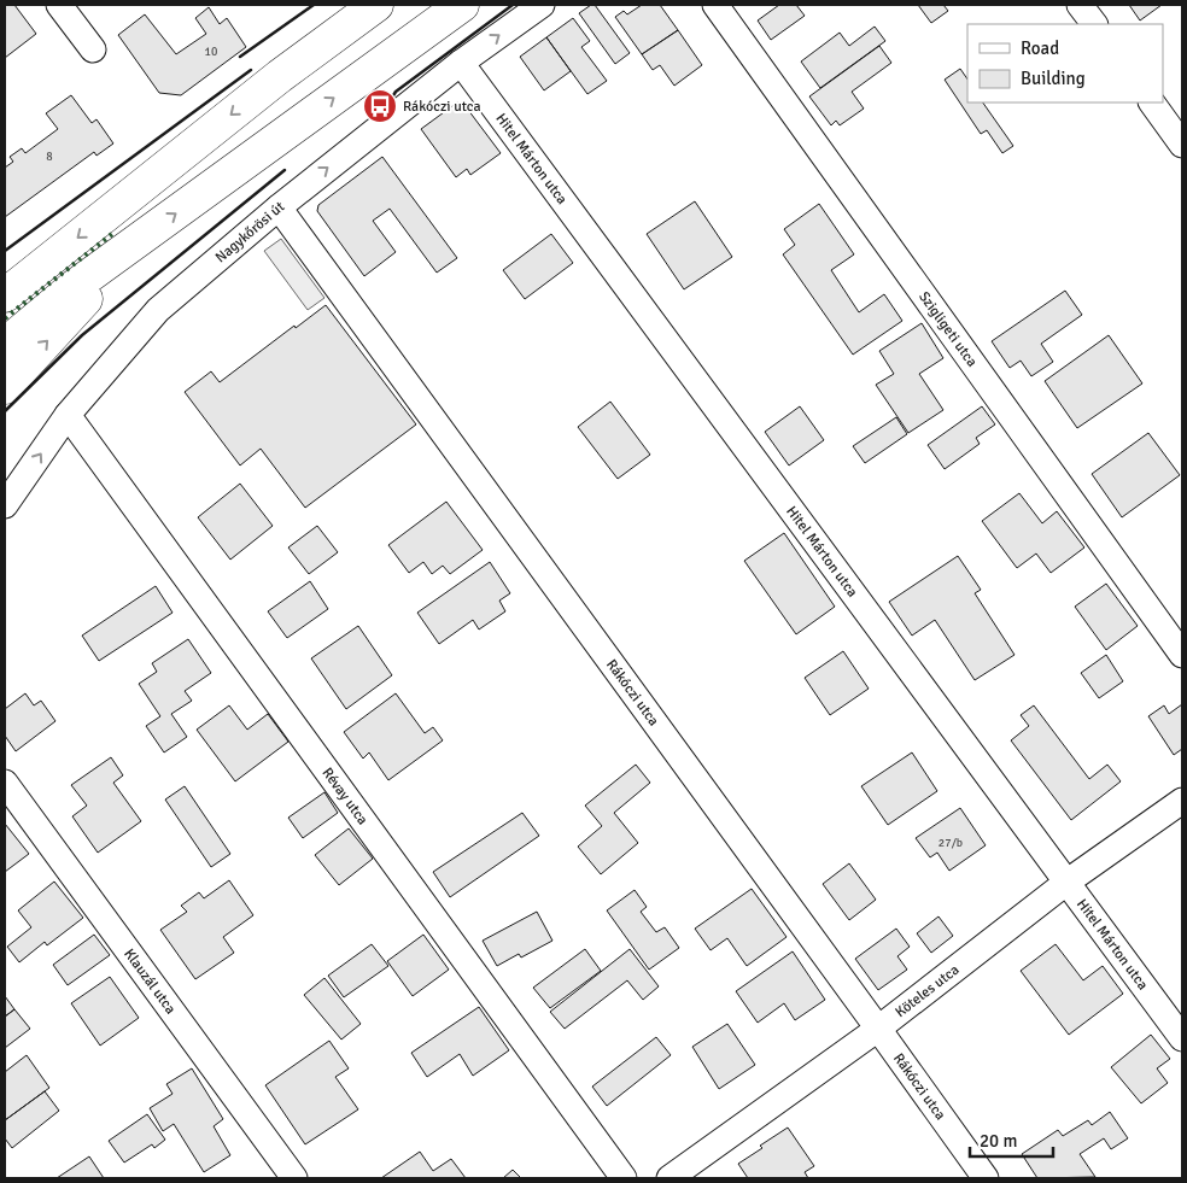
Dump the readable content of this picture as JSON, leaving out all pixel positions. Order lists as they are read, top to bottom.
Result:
{
  "streets": {
    "street": [
      "Hitel Márton utca",
      "Nagykőrösi út",
      "Szigligeti utca",
      "Rákóczi utca",
      "Révay utca",
      "Klauzál utca",
      "Köteles utca"
    ]
  },
  "crossings": [
    ["Hitel Márton utca", "Nagykőrösi út"],
    ["Hitel Márton utca", "Köteles utca"],
    ["Nagykőrösi út", "Rákóczi utca"],
    ["Nagykőrösi út", "Révay utca"],
    ["Rákóczi utca", "Köteles utca"]
  ],
  "one_way": ["Nagykőrösi út"],
  "places": {
    "bus stop": ["Rákóczi utca"]
  },
  "house_numbers": ["10", "8", "27/b"],
  "legend": ["Road", "Building"],
  "scale_bar": "20 m"
}
